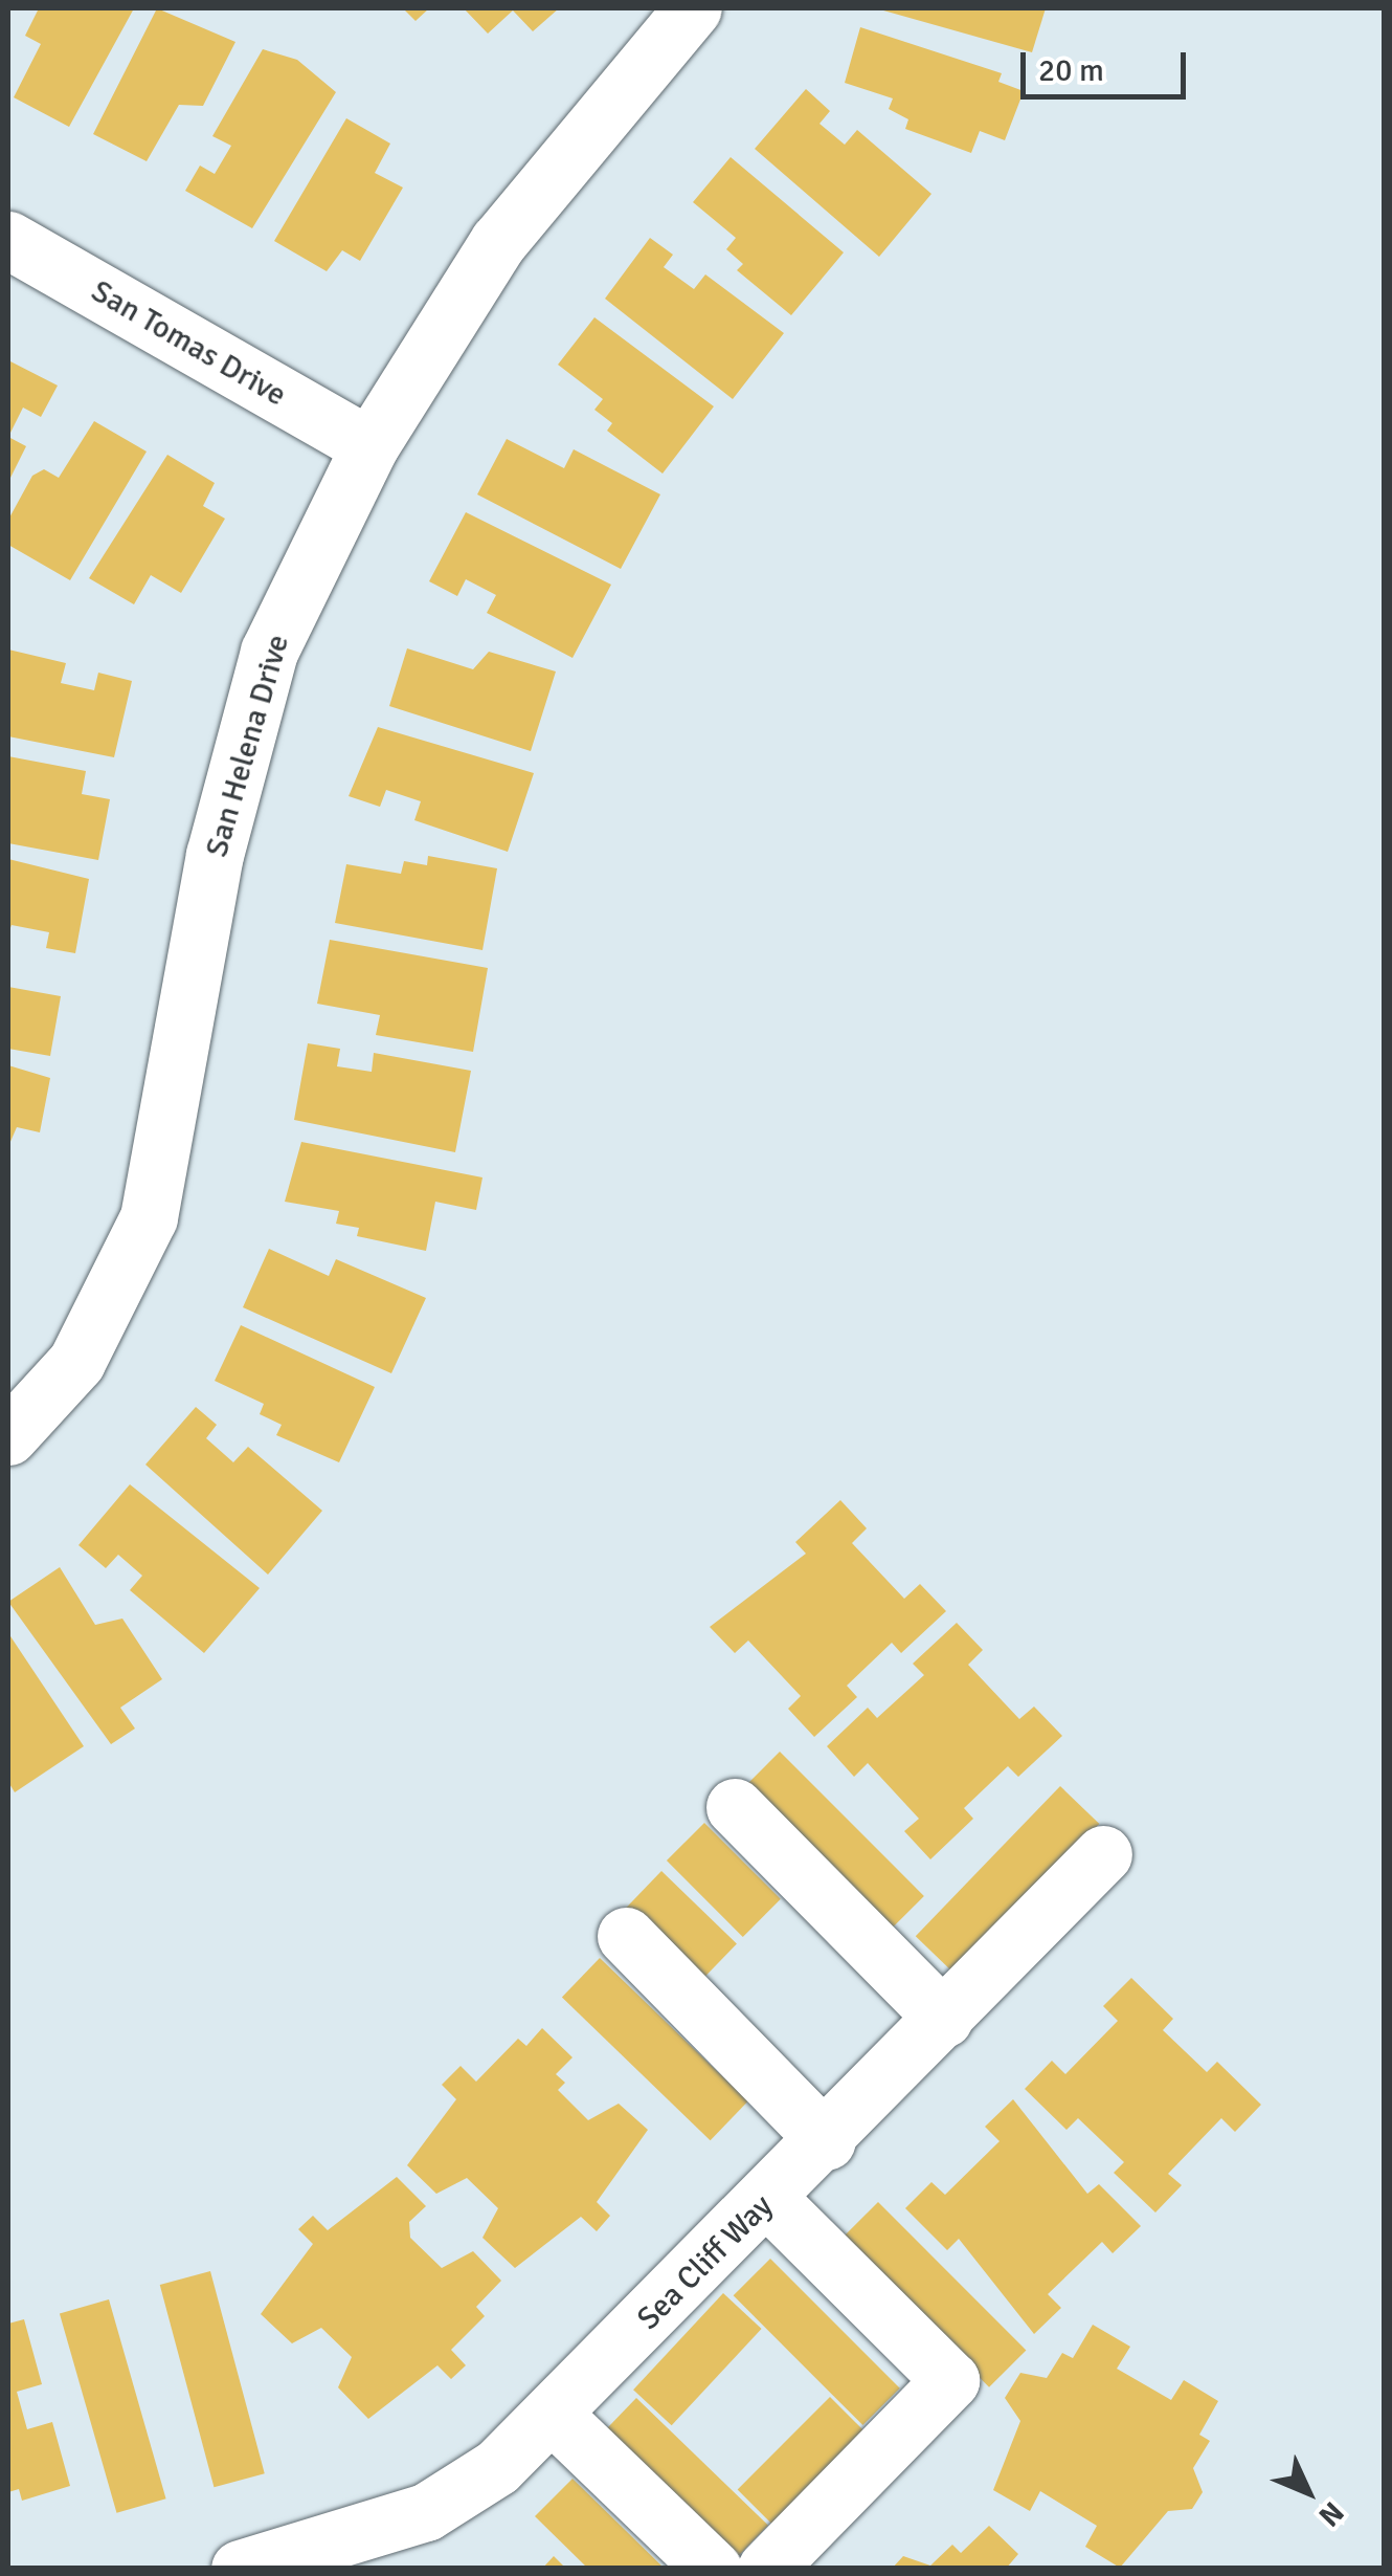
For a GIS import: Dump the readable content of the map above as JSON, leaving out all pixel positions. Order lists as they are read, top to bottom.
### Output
{
  "streets": {
    "street": ["San Tomas Drive", "San Helena Drive", "Sea Cliff Way"]
  },
  "crossings": [
    ["San Tomas Drive", "San Helena Drive"]
  ],
  "scale_bar": "20 m",
  "north": "bottom right"
}
